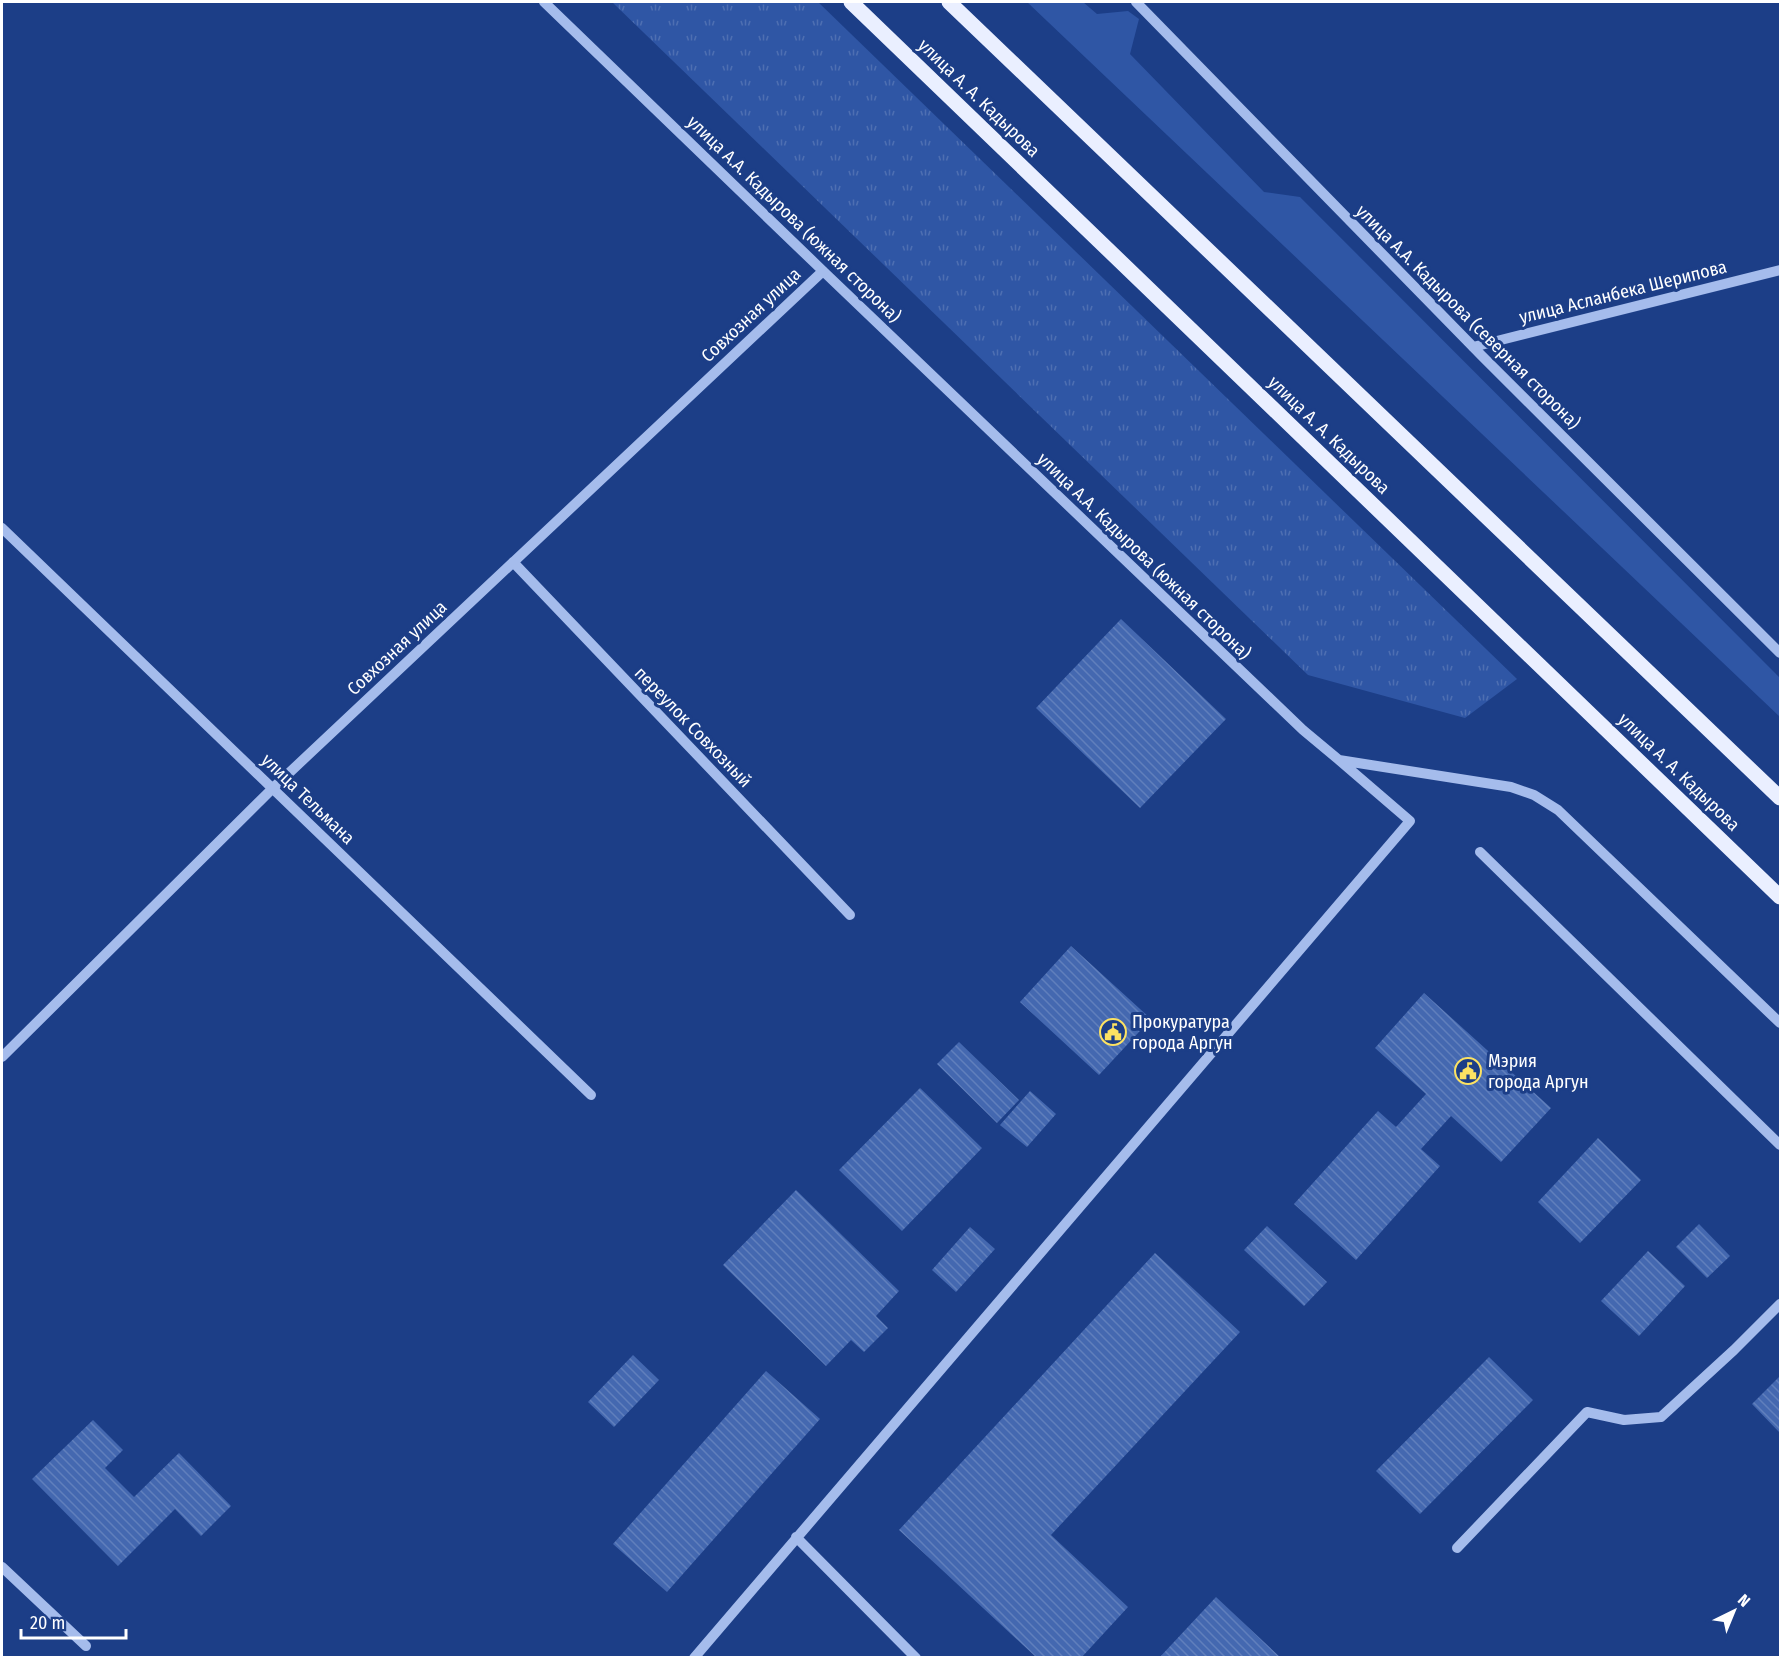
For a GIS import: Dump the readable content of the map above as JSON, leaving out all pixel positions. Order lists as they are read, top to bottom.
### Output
{
  "streets": {
    "main road": ["улица А. А. Кадырова"],
    "street": [
      "улица А.А. Кадырова (южная сторона)",
      "улица Асланбека Шерипова",
      "Совхозная улица",
      "улица А.А. Кадырова (северная сторона)",
      "переулок Совхозный",
      "улица Тельмана"
    ]
  },
  "crossings": [
    ["улица А.А. Кадырова (южная сторона)", "Совхозная улица"],
    ["улица Асланбека Шерипова", "улица А.А. Кадырова (северная сторона)"],
    ["Совхозная улица", "переулок Совхозный"],
    ["Совхозная улица", "улица Тельмана"]
  ],
  "places": {
    "public building": ["Прокуратура города Аргун", "Мэрия города Аргун"]
  },
  "scale_bar": "20 m",
  "north": "top right"
}
